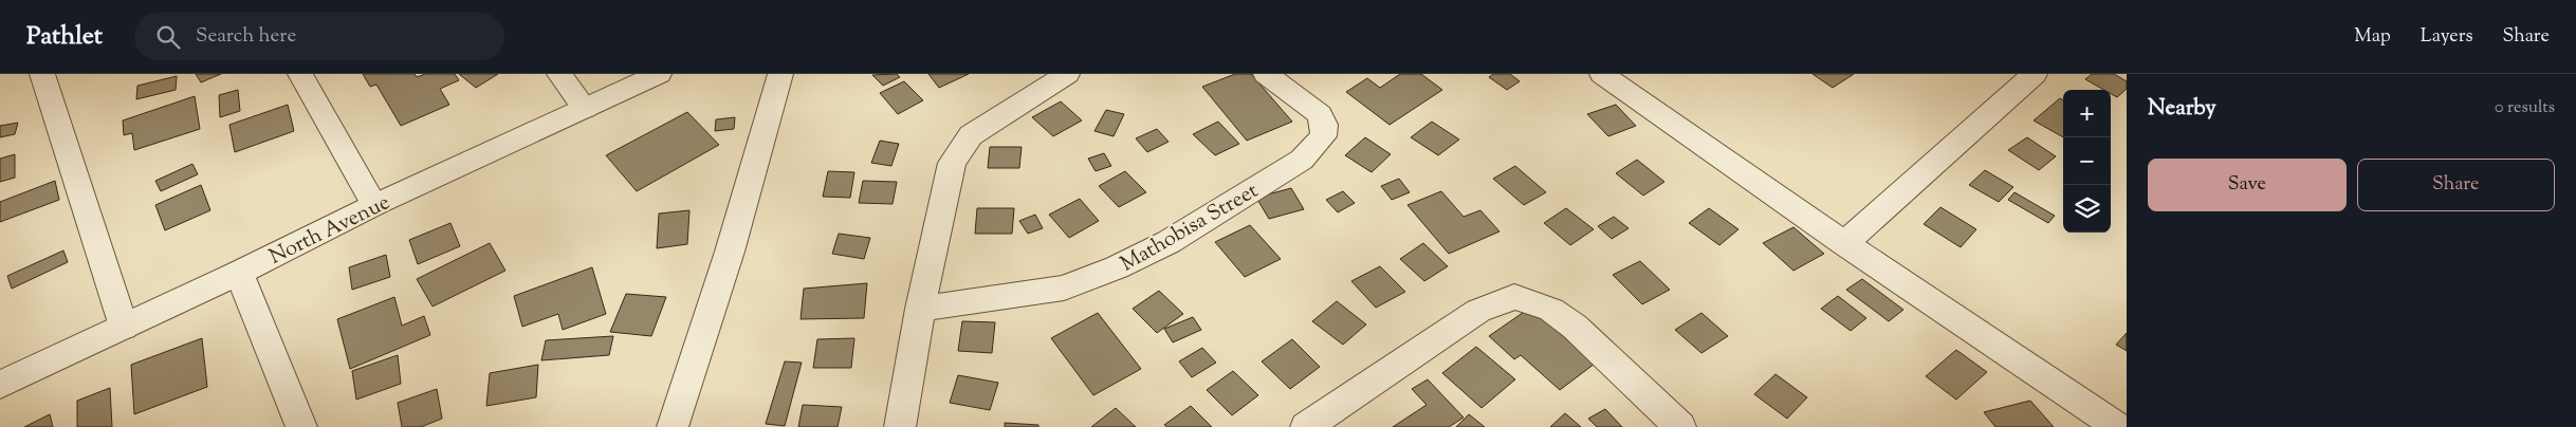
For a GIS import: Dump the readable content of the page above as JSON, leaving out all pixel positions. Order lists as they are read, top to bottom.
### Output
{
  "streets": {
    "street": ["Mathobisa Street", "North Avenue"]
  },
  "page": {
    "header": "Pathlet",
    "search": "Search here",
    "nav": ["Map", "Layers", "Share"],
    "heading": ["Nearby", "0 results"],
    "map_buttons": ["+", "−"],
    "buttons": ["Save", "Share"]
  }
}
